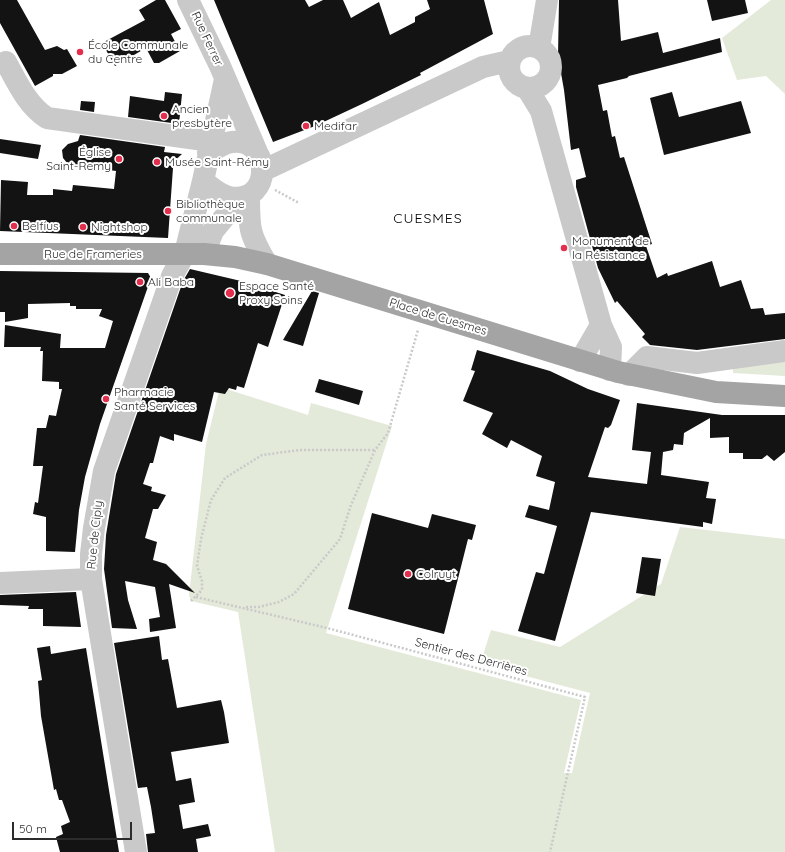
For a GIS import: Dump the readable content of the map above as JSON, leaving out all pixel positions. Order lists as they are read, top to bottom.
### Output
{
  "streets": {
    "main road": ["Rue de Frameries", "Place de Cuesmes"],
    "street": ["Rue Ferrer", "Rue de Ciply"],
    "path": ["Sentier des Derrières"]
  },
  "crossings": [
    ["Rue de Frameries", "Place de Cuesmes"],
    ["Rue de Frameries", "Rue de Ciply"],
    ["Place de Cuesmes", "Rue de Ciply"]
  ],
  "districts": ["CUESMES"],
  "places": [
    "École Communale du Centre",
    "Ancien presbytère",
    "Medifar",
    "Église Saint-Remy",
    "Musée Saint-Rémy",
    "Bibliothèque communale",
    "Belfius",
    "Nightshop",
    "Monument de la Résistance",
    "Ali Baba",
    "Espace Santé Proxy Soins",
    "Pharmacie Santé Services",
    "Colruyt"
  ],
  "scale_bar": "50 m"
}
